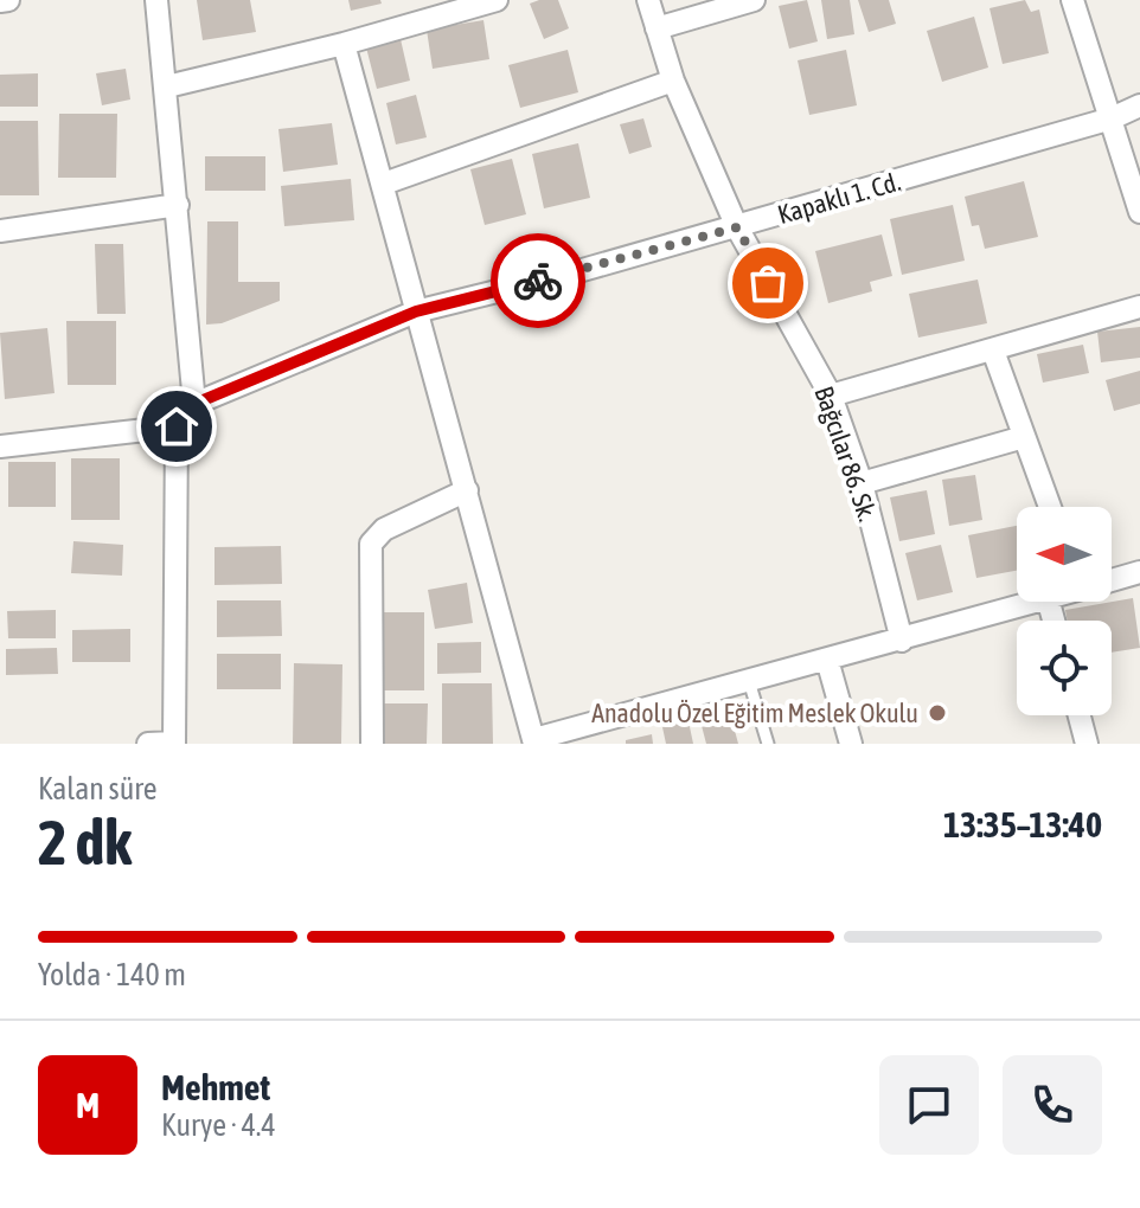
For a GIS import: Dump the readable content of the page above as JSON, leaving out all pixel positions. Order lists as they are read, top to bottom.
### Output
{
  "streets": {
    "street": ["Kapaklı 1. Cd.", "Bağcılar 86. Sk."]
  },
  "crossings": [
    ["Kapaklı 1. Cd.", "Bağcılar 86. Sk."]
  ],
  "places": ["Anadolu Özel Eğitim Meslek Okulu"],
  "north": "left",
  "page": {
    "heading": ["2 dk", "Kalan süre", "13:35–13:40"],
    "panel": ["Mehmet", "Kurye · 4.4"],
    "bar": "Yolda · 140 m",
    "round": "M"
  }
}
